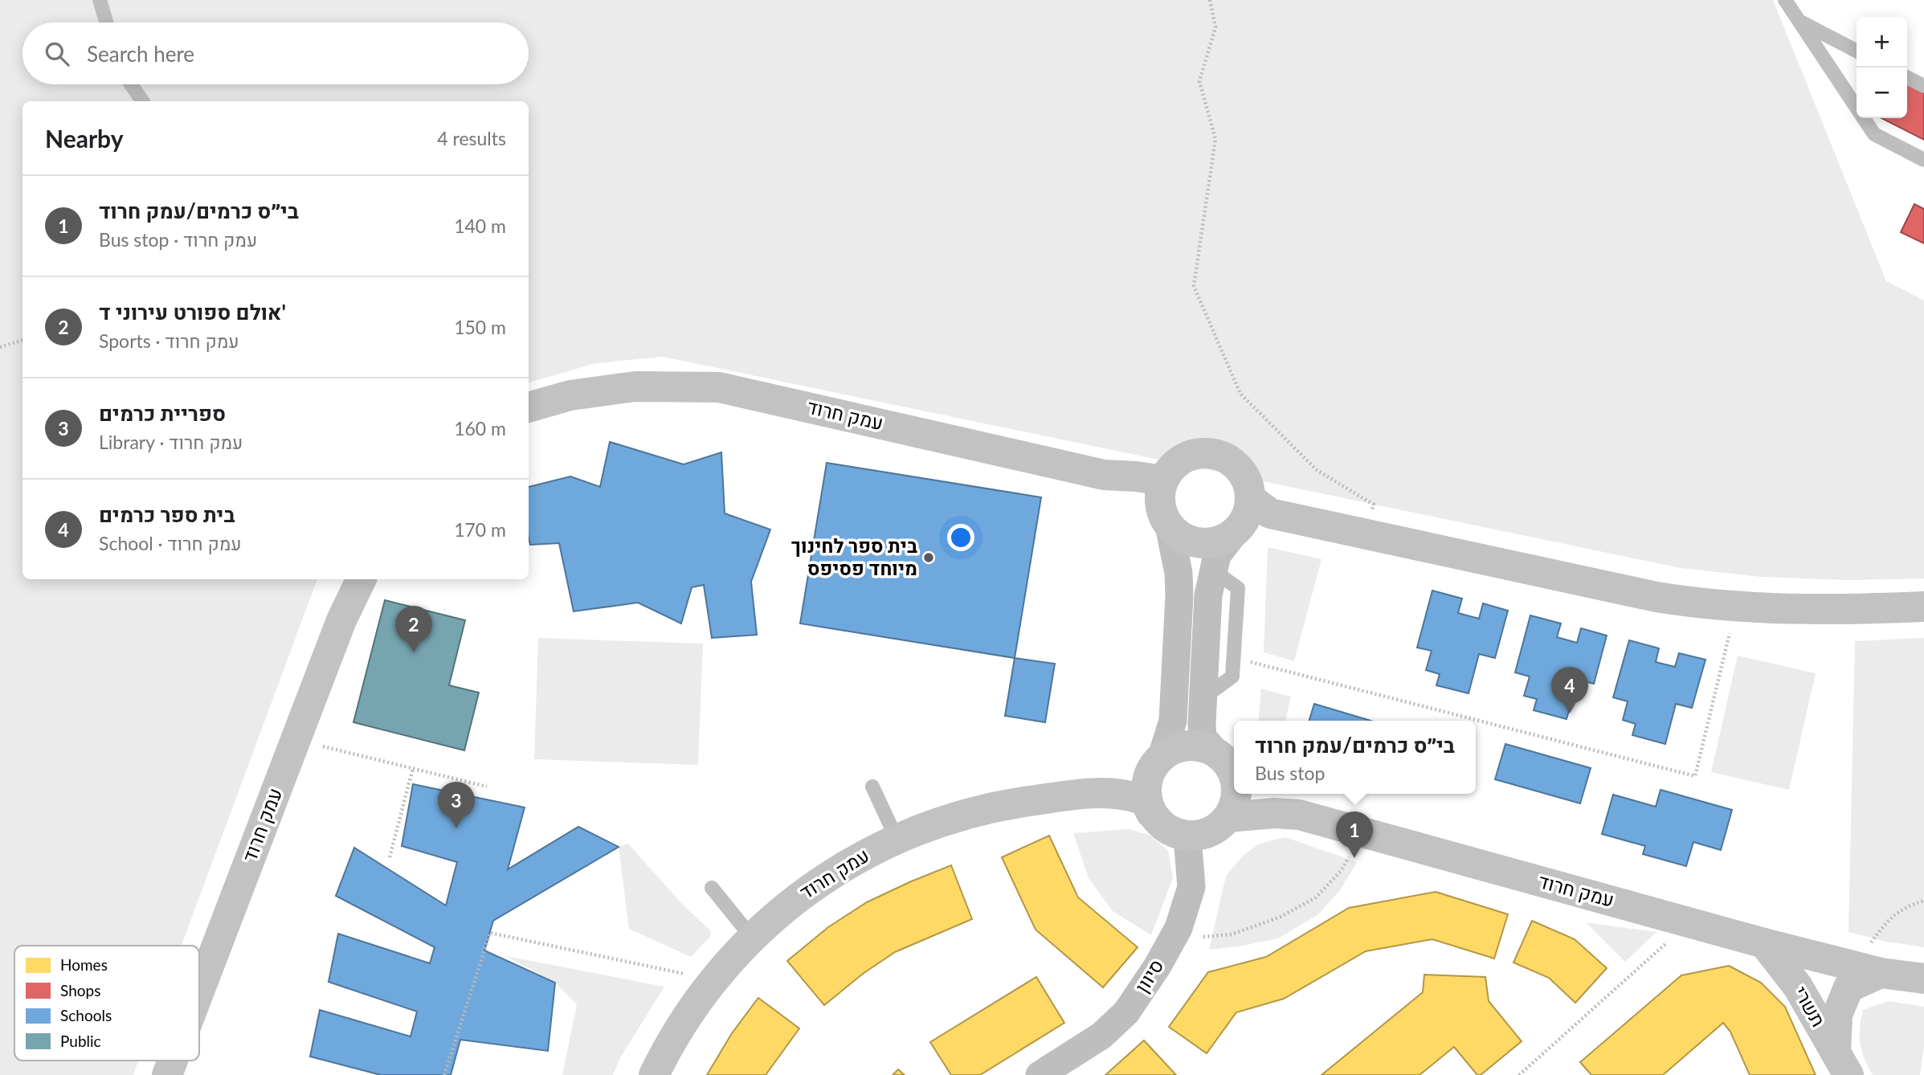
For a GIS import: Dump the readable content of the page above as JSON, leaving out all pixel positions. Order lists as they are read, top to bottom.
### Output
{
  "streets": {
    "street": ["עמק חרוד", "סיוון", "תשרי"]
  },
  "crossings": [
    ["עמק חרוד", "תשרי"]
  ],
  "places": ["בית ספר לחינוך מיוחד פסיפס"],
  "legend": [
    "Homes",
    "Shops",
    "Schools",
    "Public"
  ],
  "page": {
    "map_buttons": ["+", "−"],
    "search": "Search here",
    "heading": ["Nearby", "4 results"],
    "list": [
      {
        "mark": "1",
        "name": "בי״ס כרמים/עמק חרוד",
        "note": "Bus stop · עמק חרוד",
        "value": "140 m"
      },
      {
        "mark": "2",
        "name": "אולם ספורט עירוני ד'",
        "note": "Sports · עמק חרוד",
        "value": "150 m"
      },
      {
        "mark": "3",
        "name": "ספריית כרמים",
        "note": "Library · עמק חרוד",
        "value": "160 m"
      },
      {
        "mark": "4",
        "name": "בית ספר כרמים",
        "note": "School · עמק חרוד",
        "value": "170 m"
      }
    ],
    "pins": [
      "2",
      "4",
      "3",
      "1"
    ],
    "popup": ["בי״ס כרמים/עמק חרוד", "Bus stop"]
  }
}
